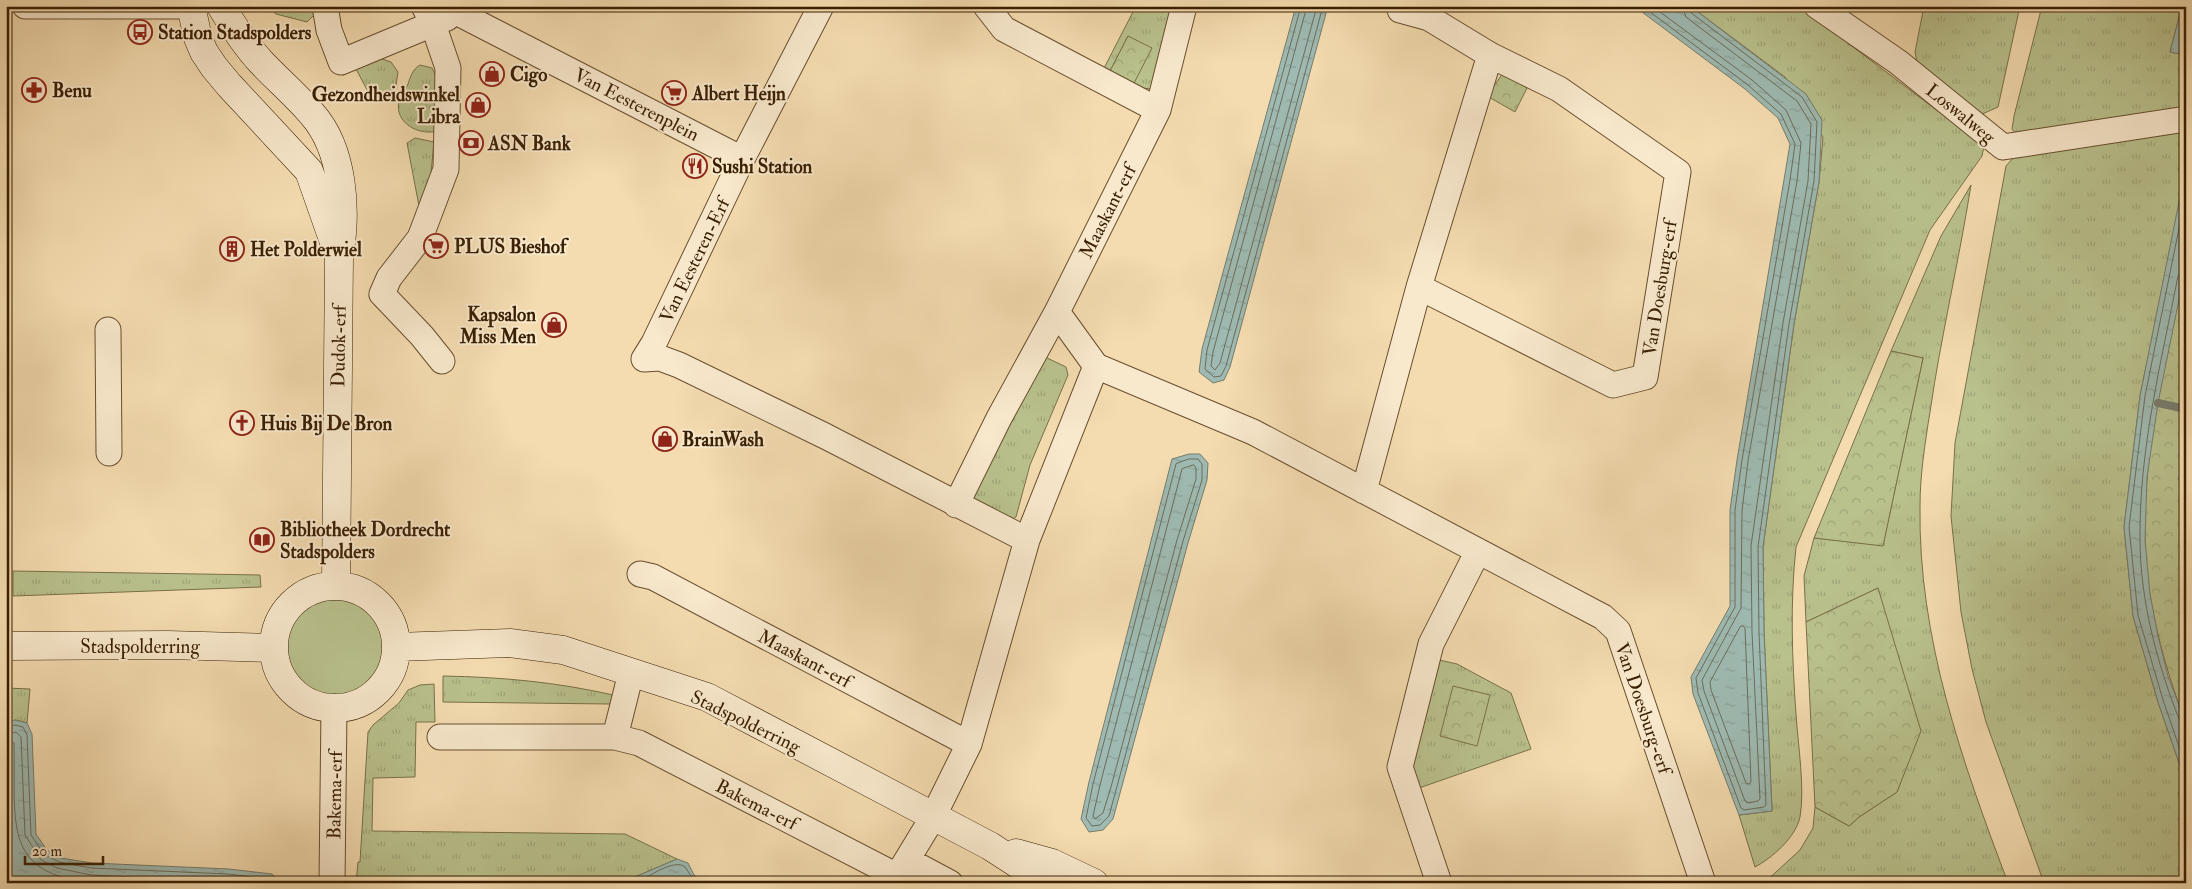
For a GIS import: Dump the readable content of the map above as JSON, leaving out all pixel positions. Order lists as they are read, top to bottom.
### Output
{
  "streets": {
    "street": [
      "Van Eesterenplein",
      "Loswalweg",
      "Maaskant-erf",
      "Van Eesteren-Erf",
      "Van Doesburg-erf",
      "Dudok-erf",
      "Stadspolderring",
      "Bakema-erf"
    ]
  },
  "crossings": [
    ["Van Eesterenplein", "Van Eesteren-Erf"],
    ["Maaskant-erf", "Van Eesteren-Erf"],
    ["Dudok-erf", "Stadspolderring"],
    ["Dudok-erf", "Bakema-erf"],
    ["Stadspolderring", "Bakema-erf"]
  ],
  "places": {
    "bus stop": ["Station Stadspolders"],
    "shop": [
      "Cigo",
      "Gezondheidswinkel Libra",
      "Kapsalon Miss Men",
      "BrainWash"
    ],
    "pharmacy": ["Benu"],
    "supermarket": ["Albert Heijn", "PLUS Bieshof"],
    "bank": ["ASN Bank"],
    "restaurant": ["Sushi Station"],
    "building": ["Het Polderwiel"],
    "church": ["Huis Bij De Bron"],
    "library": ["Bibliotheek Dordrecht Stadspolders"]
  },
  "scale_bar": "20 m"
}
